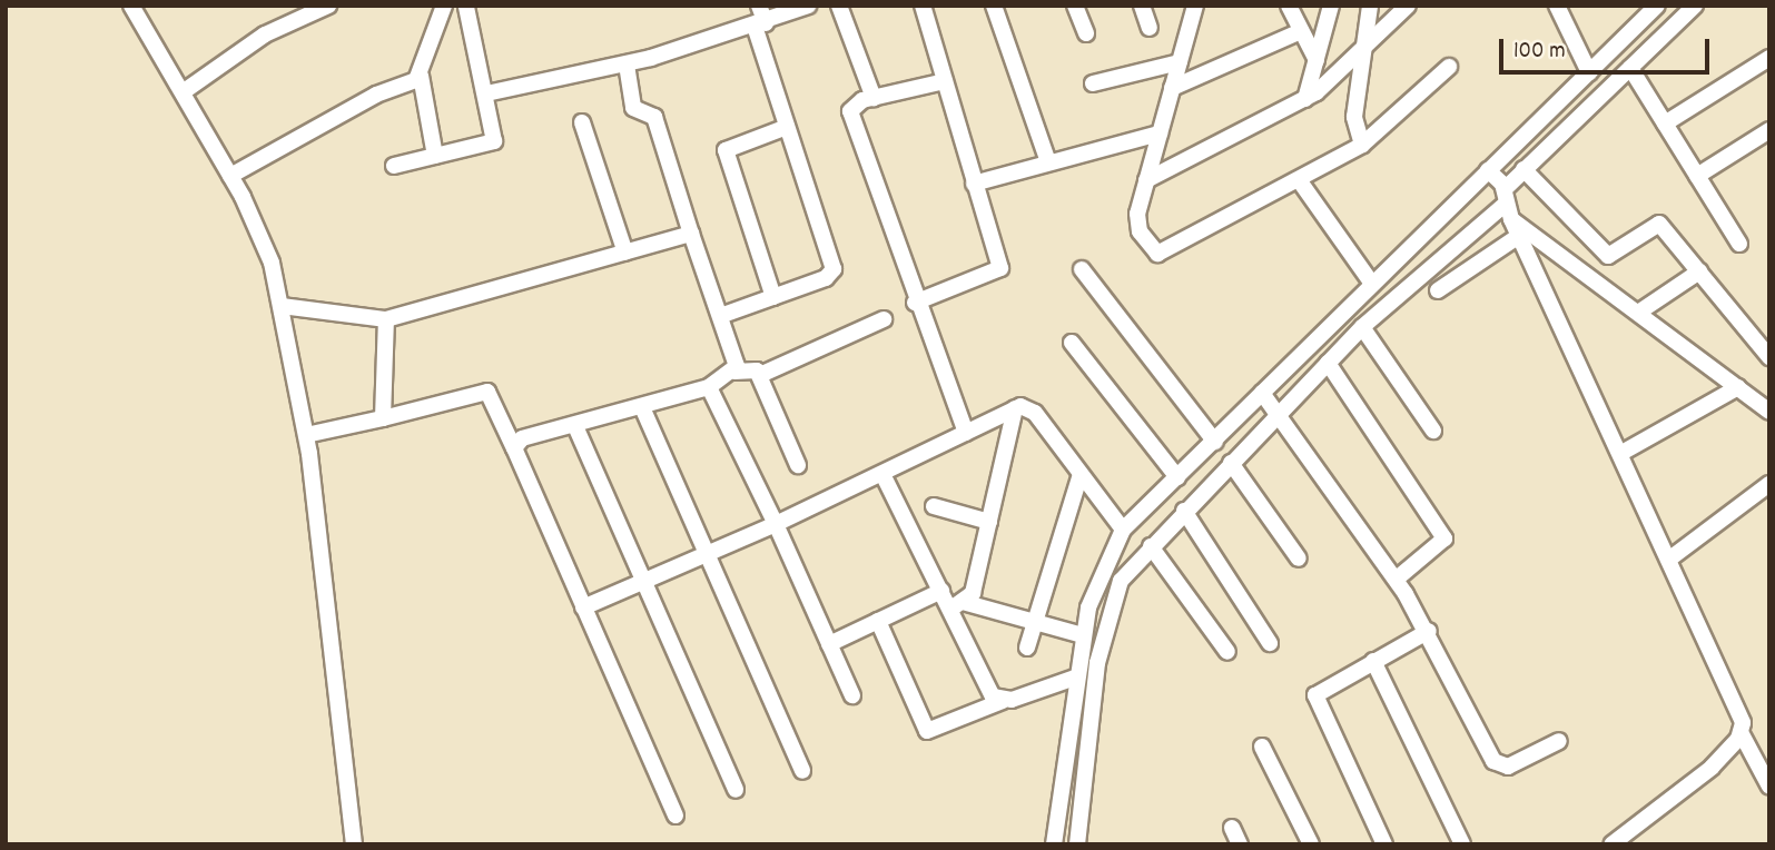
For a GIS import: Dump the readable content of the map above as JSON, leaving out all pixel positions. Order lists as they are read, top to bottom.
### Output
{
  "scale_bar": "100 m"
}
